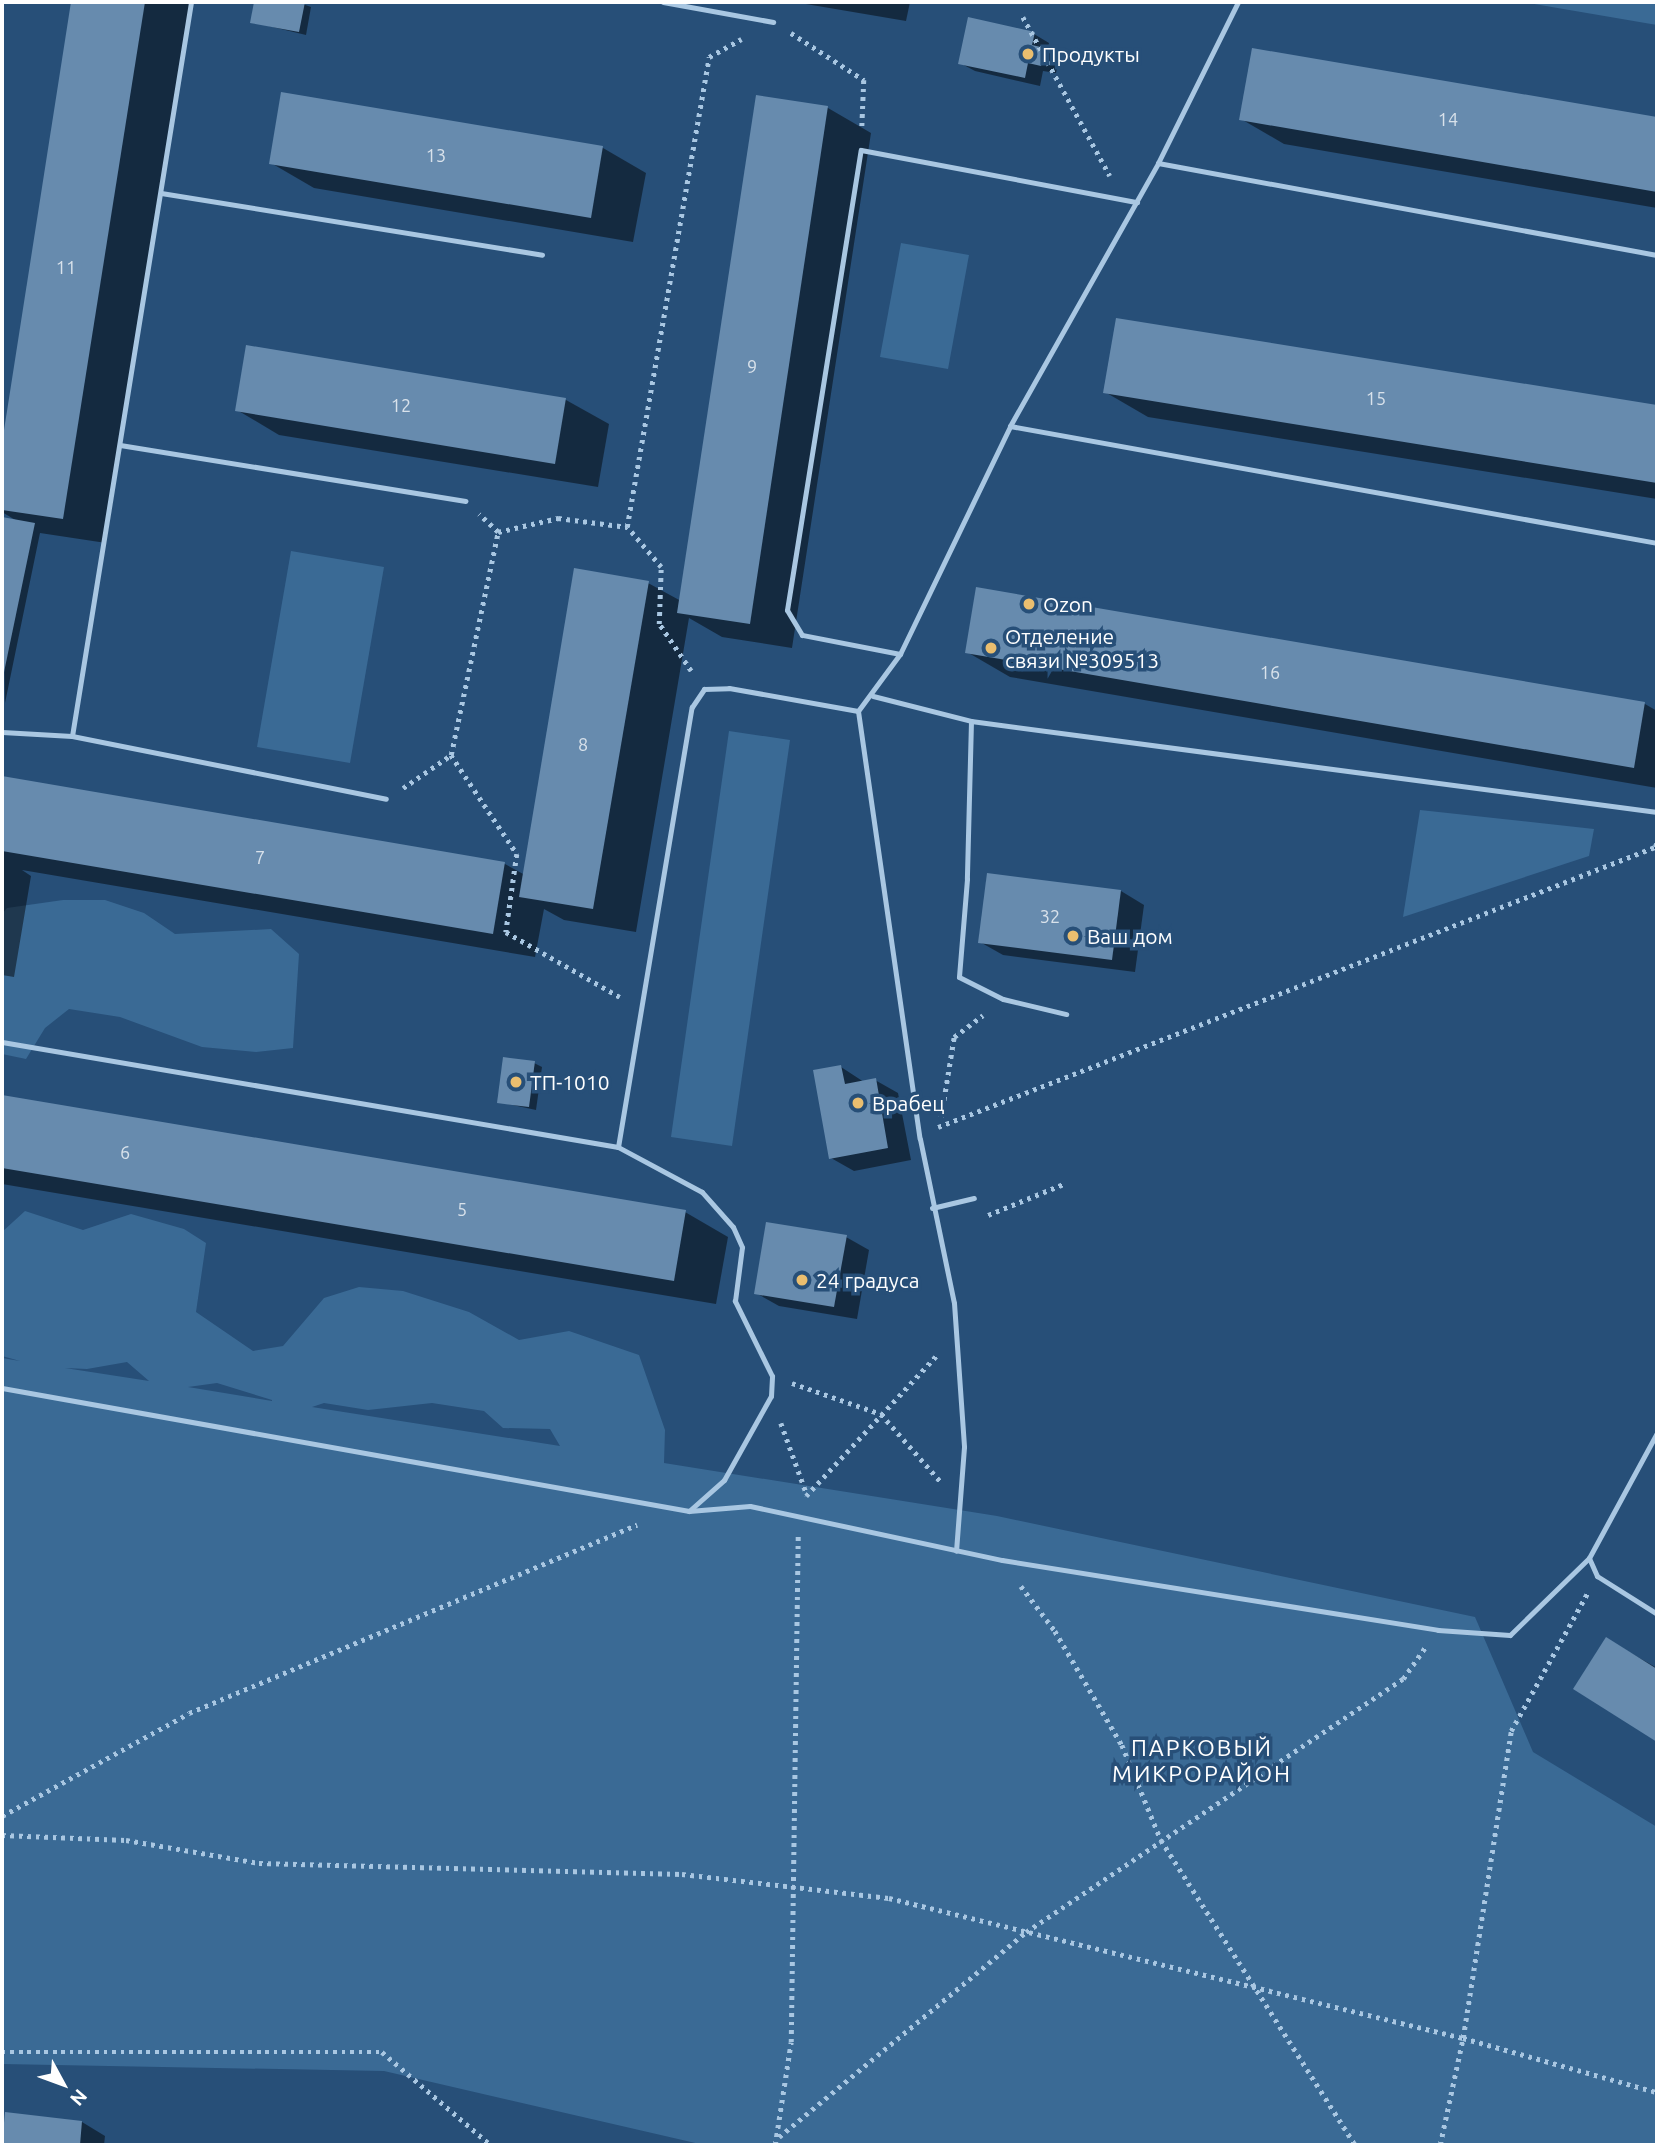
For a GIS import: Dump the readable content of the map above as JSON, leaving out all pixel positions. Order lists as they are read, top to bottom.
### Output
{
  "districts": ["ПАРКОВЫЙ МИКРОРАЙОН"],
  "places": [
    "Продукты",
    "Ozon",
    "Отделение связи №309513",
    "Ваш дом",
    "ТП-1010",
    "Врабец",
    "24 градуса"
  ],
  "house_numbers": [
    "14",
    "13",
    "11",
    "9",
    "15",
    "12",
    "16",
    "8",
    "7",
    "32",
    "6",
    "5"
  ],
  "north": "bottom right"
}
